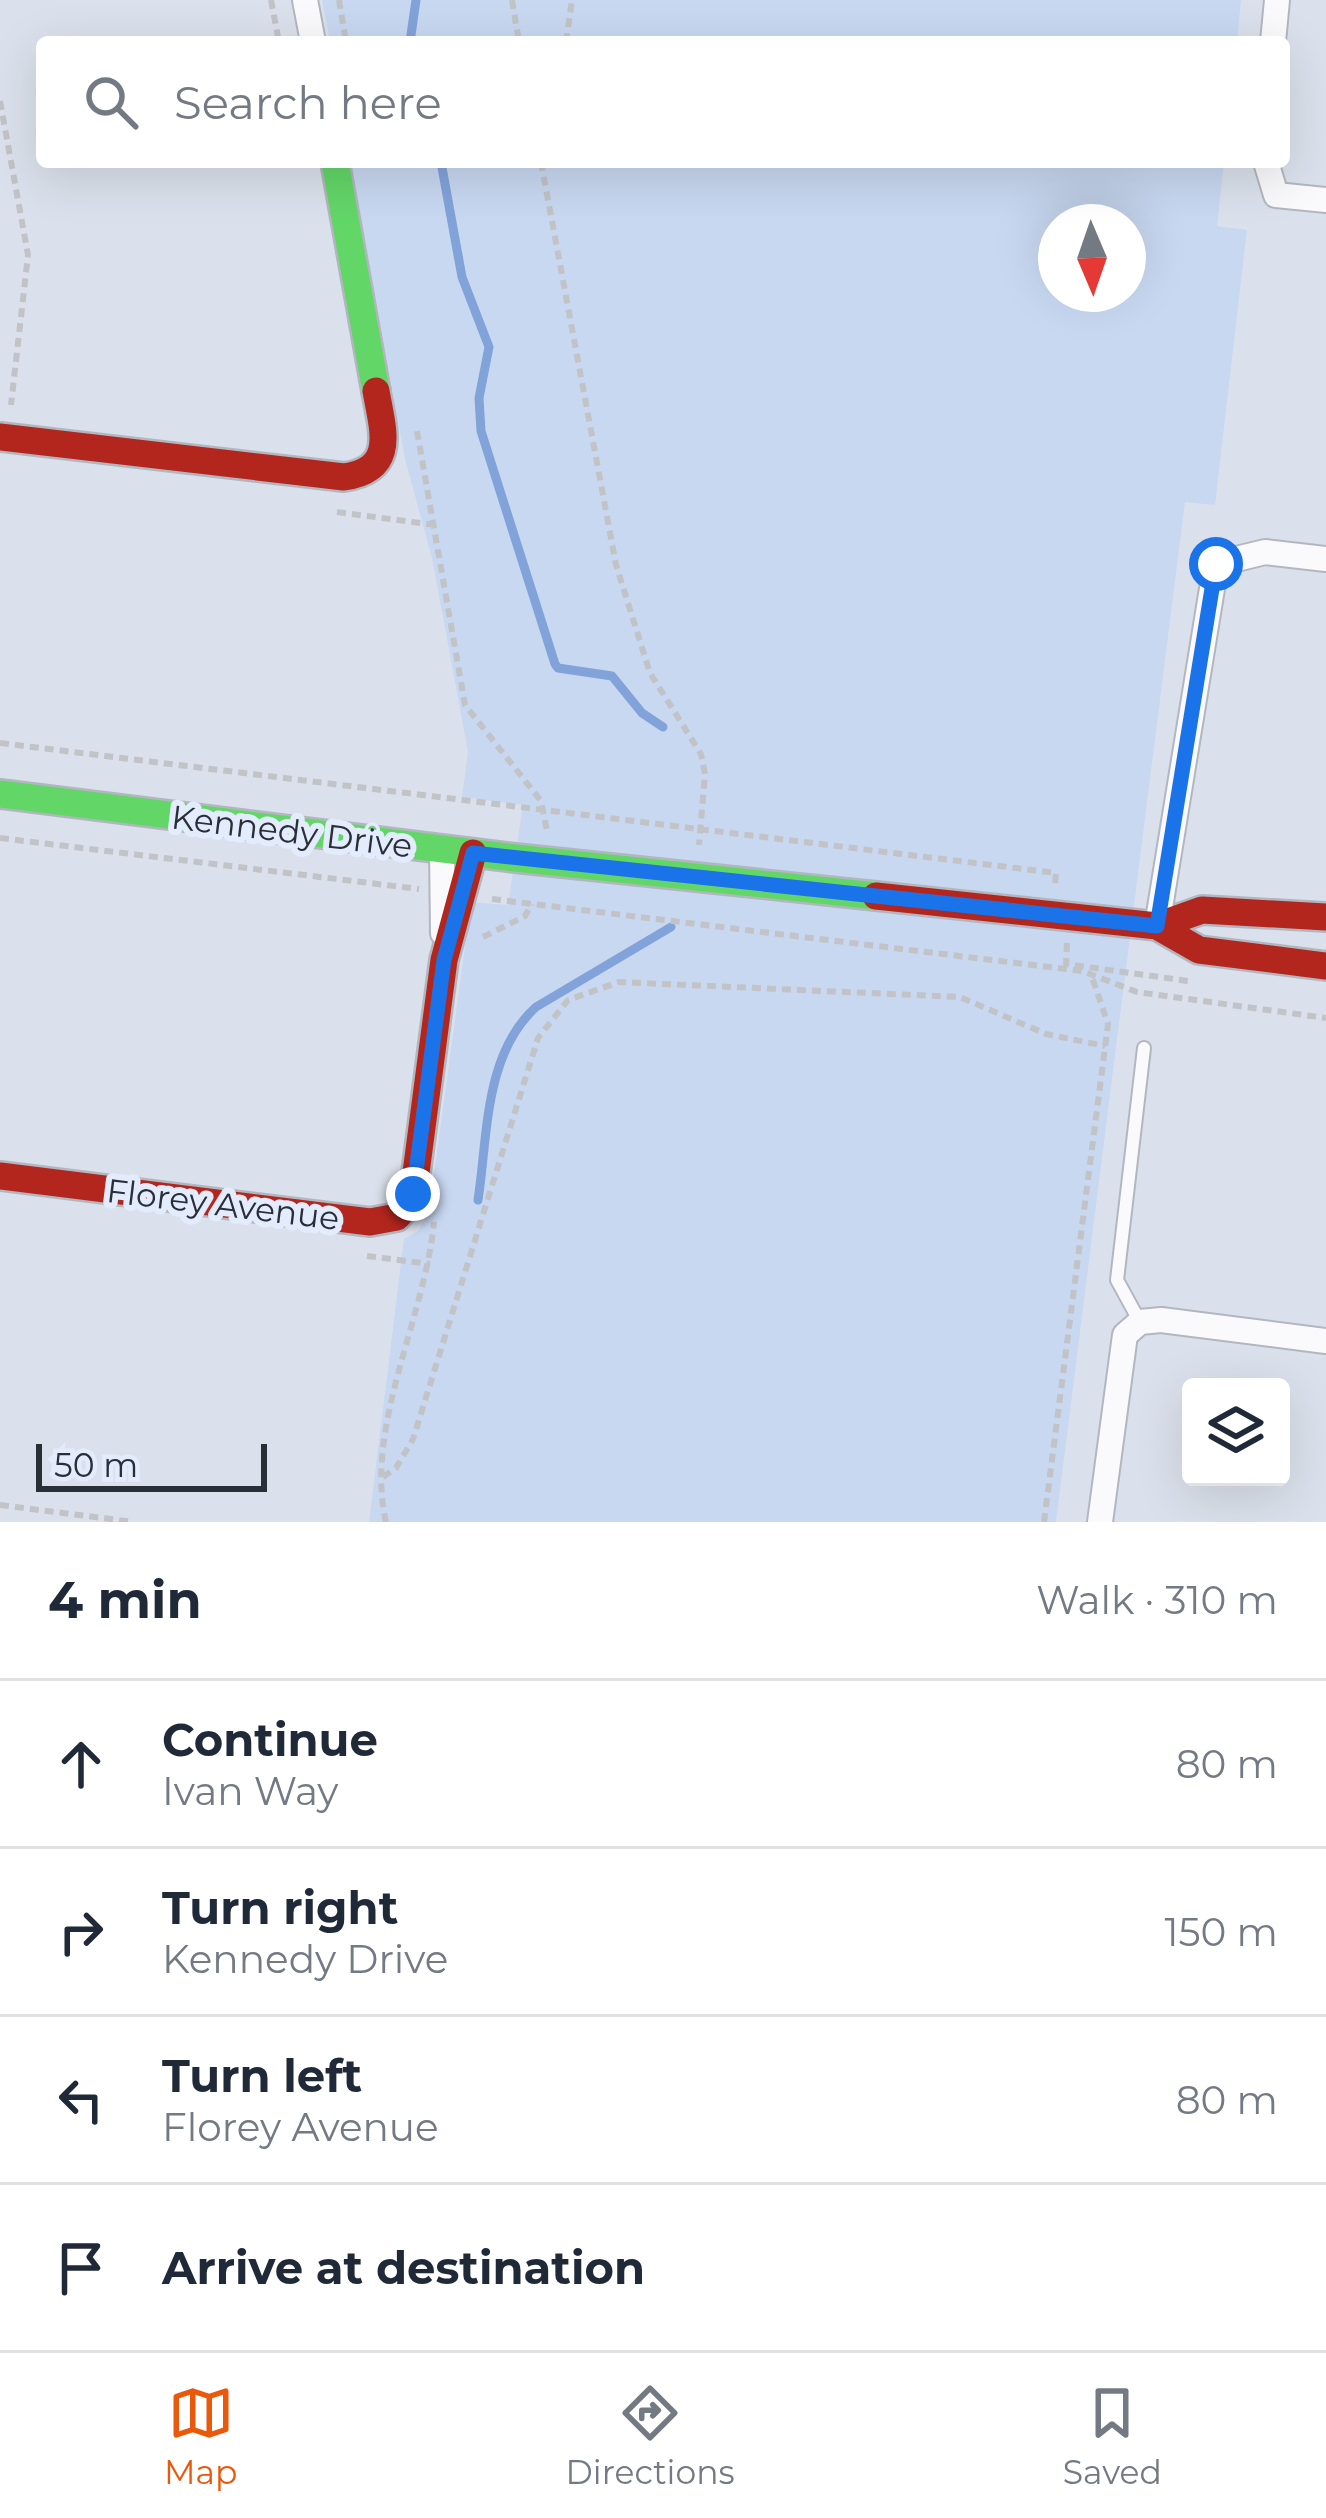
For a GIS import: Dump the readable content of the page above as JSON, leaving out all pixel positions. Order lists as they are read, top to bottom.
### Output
{
  "streets": {
    "street": ["Kennedy Drive", "Florey Avenue"]
  },
  "crossings": [
    ["Kennedy Drive", "Florey Avenue"]
  ],
  "scale_bar": "50 m",
  "north": "bottom",
  "page": {
    "search": "Search here",
    "scale": "50 m",
    "heading": ["4 min", "Walk · 310 m"],
    "list": [
      ["Continue", "Ivan Way", "80 m"],
      ["Turn right", "Kennedy Drive", "150 m"],
      ["Turn left", "Florey Avenue", "80 m"],
      "Arrive at destination"
    ],
    "nav": ["Map", "Directions", "Saved"]
  }
}
